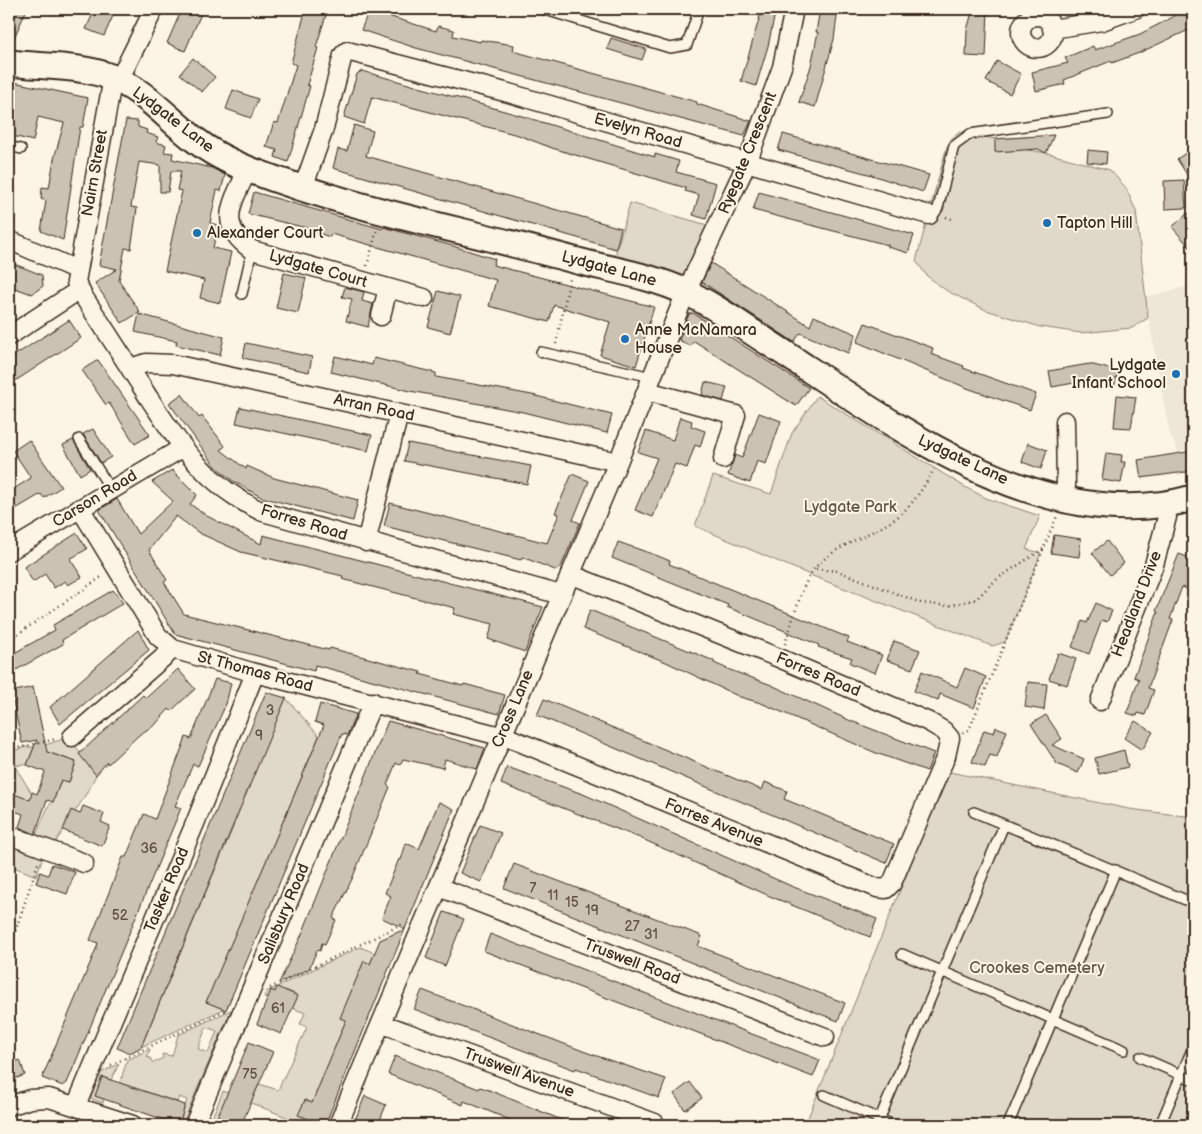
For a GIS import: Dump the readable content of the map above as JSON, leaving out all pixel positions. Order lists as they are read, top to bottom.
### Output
{
  "streets": {
    "street": [
      "Lydgate Lane",
      "Evelyn Road",
      "Ryegate Crescent",
      "Nairn Street",
      "Lydgate Court",
      "Arran Road",
      "Carson Road",
      "Forres Road",
      "Headland Drive",
      "St Thomas Road",
      "Cross Lane",
      "Forres Avenue",
      "Tasker Road",
      "Salisbury Road",
      "Truswell Road",
      "Truswell Avenue"
    ]
  },
  "crossings": [
    ["Lydgate Lane", "Evelyn Road"],
    ["Lydgate Lane", "Ryegate Crescent"],
    ["Lydgate Lane", "Nairn Street"],
    ["Lydgate Lane", "Lydgate Court"],
    ["Lydgate Lane", "Headland Drive"],
    ["Lydgate Lane", "Cross Lane"],
    ["Evelyn Road", "Ryegate Crescent"],
    ["Ryegate Crescent", "Cross Lane"],
    ["Nairn Street", "Forres Road"],
    ["Arran Road", "Forres Road"],
    ["Arran Road", "Cross Lane"],
    ["Carson Road", "Forres Road"],
    ["Carson Road", "St Thomas Road"],
    ["Forres Road", "Cross Lane"],
    ["Forres Road", "Forres Avenue"],
    ["St Thomas Road", "Cross Lane"],
    ["St Thomas Road", "Forres Avenue"],
    ["St Thomas Road", "Tasker Road"],
    ["St Thomas Road", "Salisbury Road"],
    ["Cross Lane", "Forres Avenue"],
    ["Cross Lane", "Truswell Road"],
    ["Cross Lane", "Truswell Avenue"]
  ],
  "parks": ["Lydgate Park", "Crookes Cemetery"],
  "places": [
    "Tapton Hill",
    "Alexander Court",
    "Anne McNamara House",
    "Lydgate Infant School"
  ],
  "house_numbers": [
    "3",
    "9",
    "36",
    "7",
    "11",
    "15",
    "19",
    "52",
    "27",
    "31",
    "61",
    "75"
  ]
}
